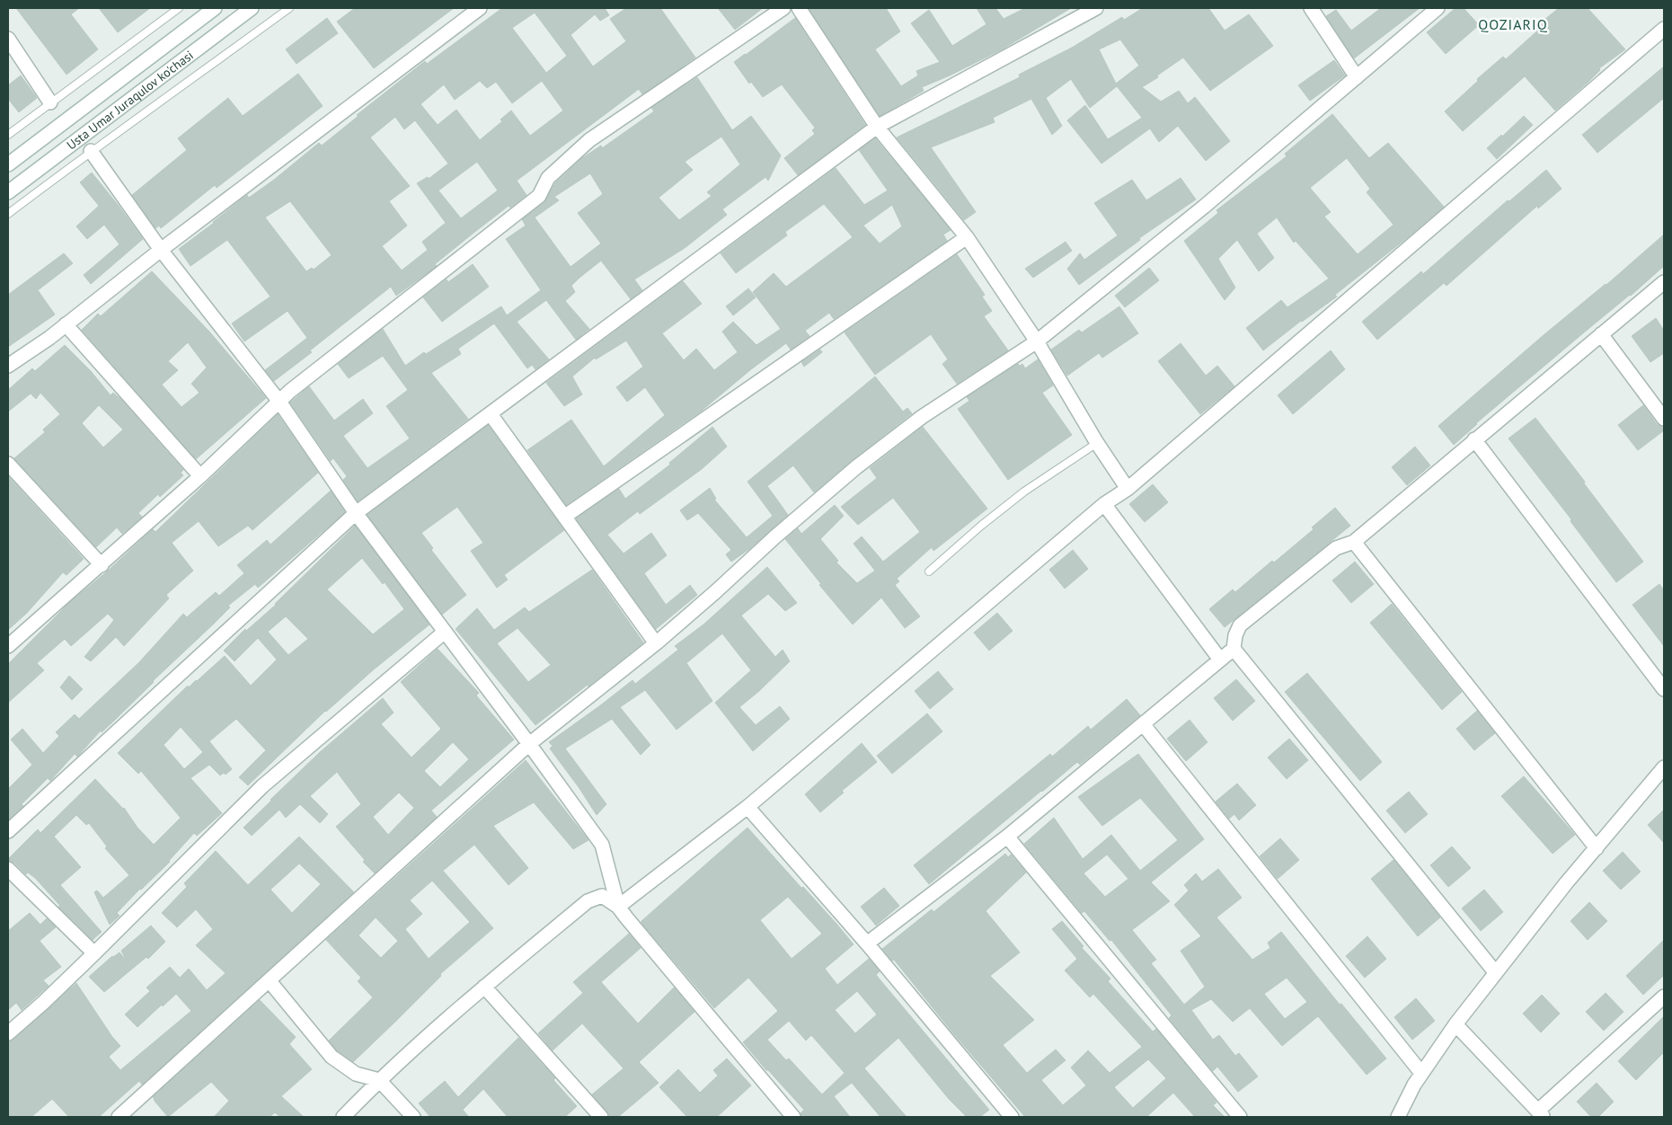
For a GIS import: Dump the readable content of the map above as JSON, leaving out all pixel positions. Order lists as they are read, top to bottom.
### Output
{
  "streets": {
    "street": ["Usta Umar Juraqulov ko'chasi"]
  },
  "districts": ["QOZIARIQ"]
}
